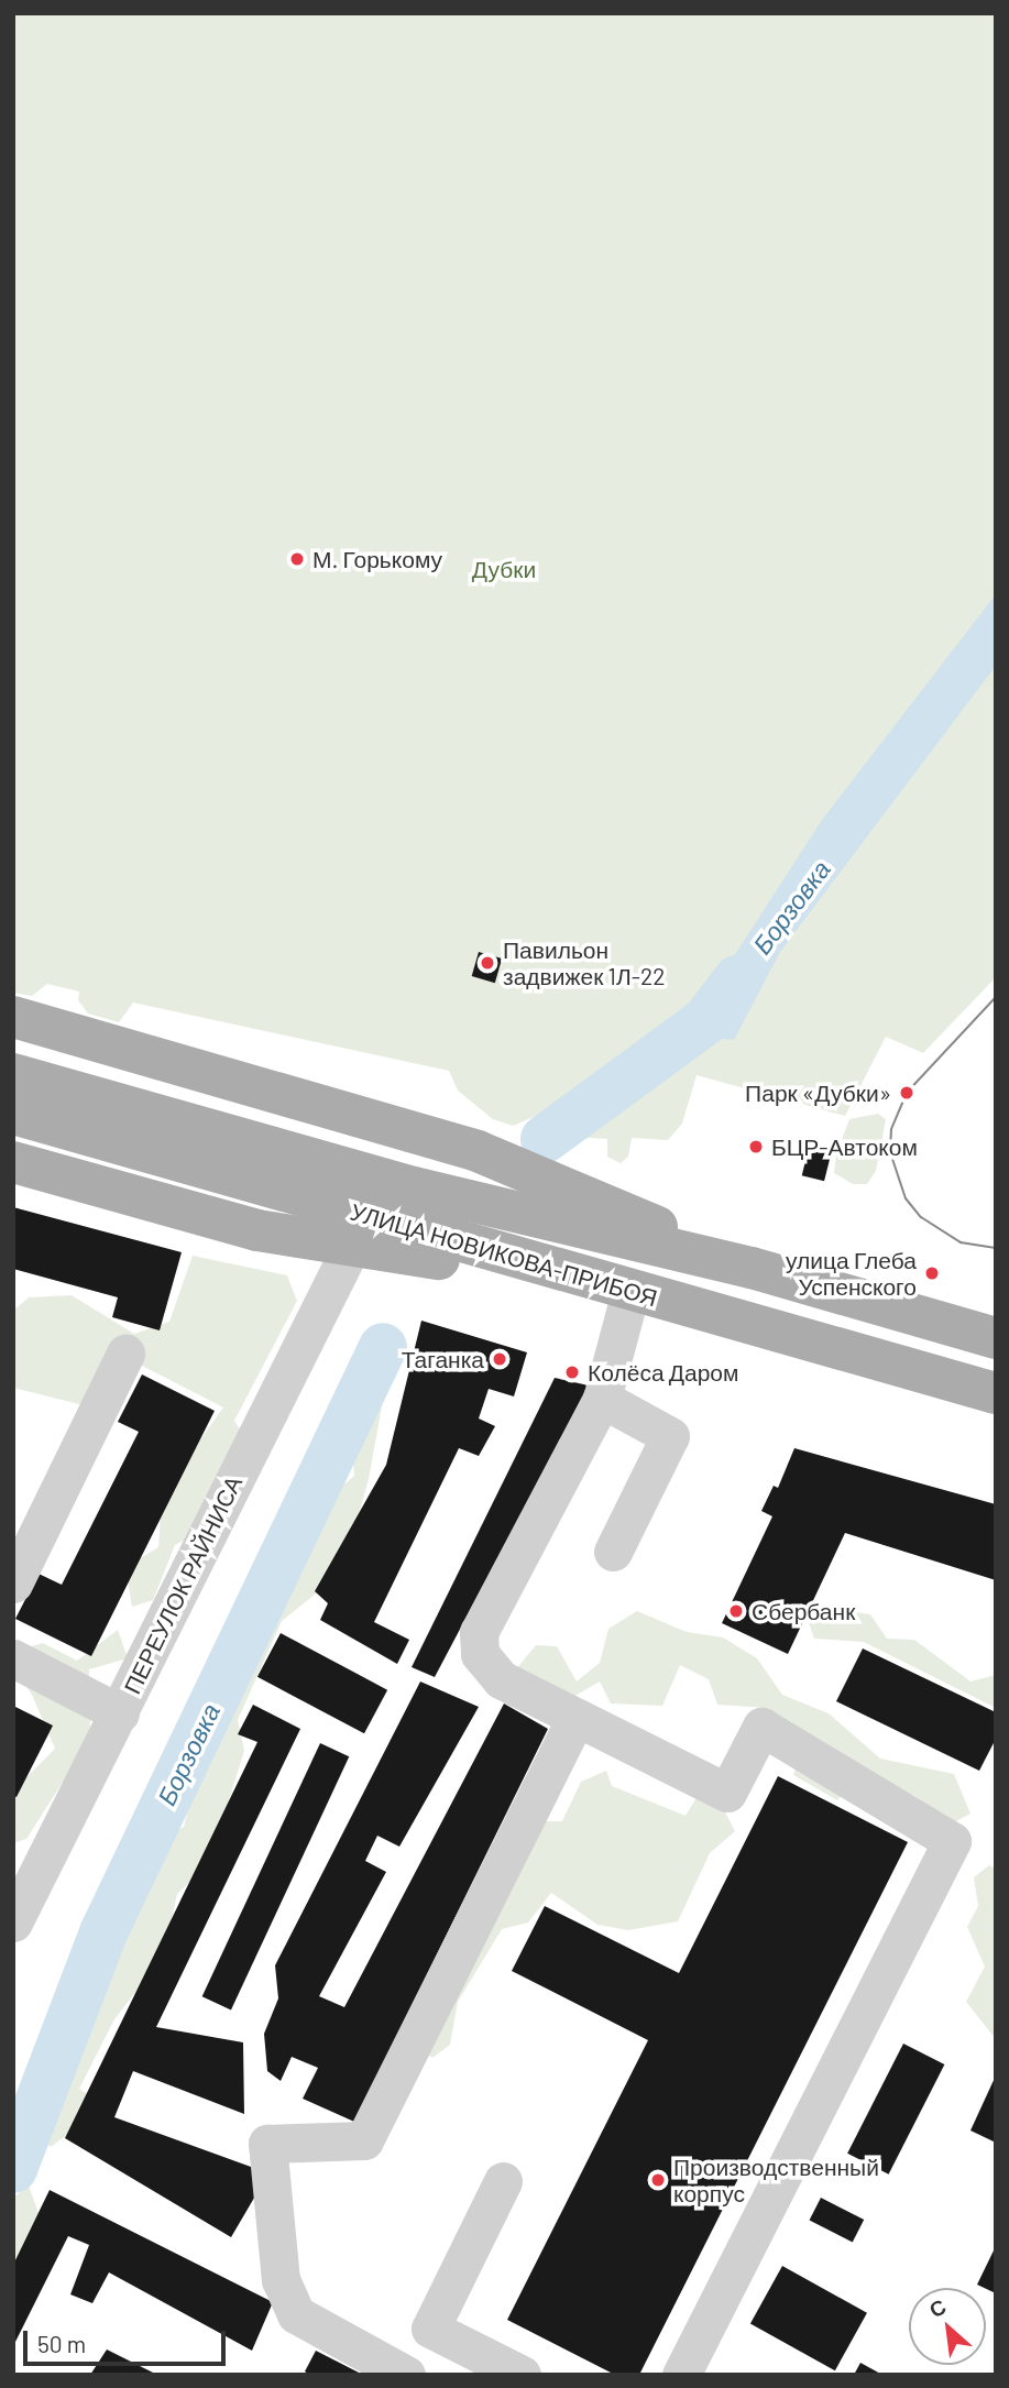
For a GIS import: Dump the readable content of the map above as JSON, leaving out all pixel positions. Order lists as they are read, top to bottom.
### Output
{
  "streets": {
    "main road": ["УЛИЦА НОВИКОВА-ПРИБОЯ"],
    "street": ["ПЕРЕУЛОК РАЙНИСА"]
  },
  "water": ["Борзовка"],
  "parks": ["Дубки"],
  "places": [
    "М. Горькому",
    "Павильон задвижек 1Л-22",
    "Парк «Дубки»",
    "БЦР-Автоком",
    "улица Глеба Успенского",
    "Таганка",
    "Колёса Даром",
    "Сбербанк",
    "Производственный корпус"
  ],
  "scale_bar": "50 m",
  "north": "top left"
}
